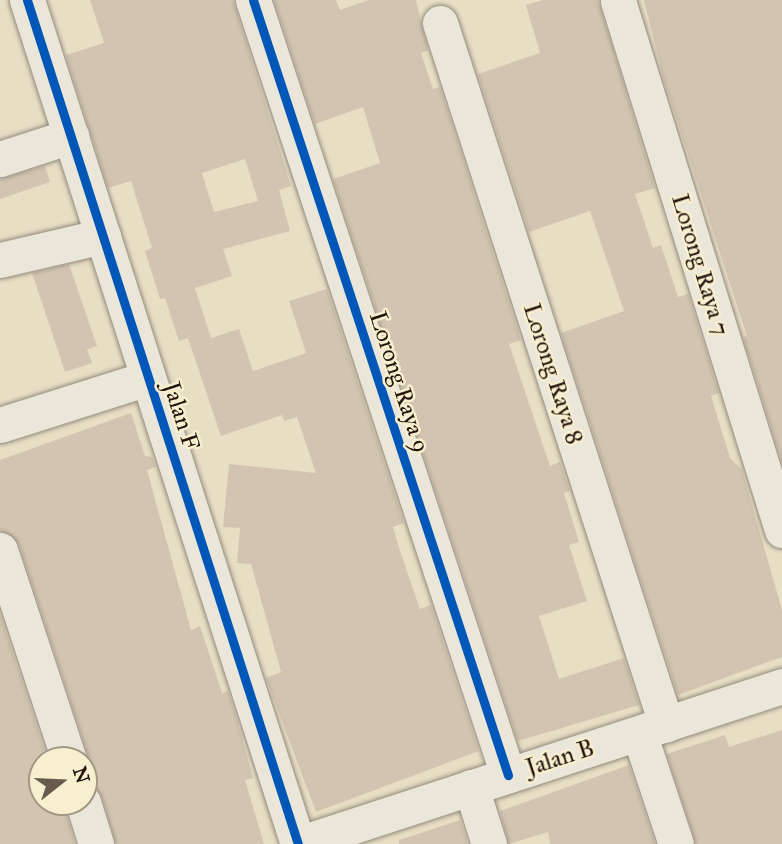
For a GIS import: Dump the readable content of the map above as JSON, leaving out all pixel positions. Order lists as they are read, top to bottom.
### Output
{
  "streets": {
    "street": [
      "Lorong Raya 7",
      "Lorong Raya 8",
      "Lorong Raya 9",
      "Jalan F",
      "Jalan B"
    ]
  },
  "crossings": [
    ["Lorong Raya 8", "Jalan B"],
    ["Lorong Raya 9", "Jalan B"],
    ["Jalan F", "Jalan B"]
  ],
  "north": "right"
}
